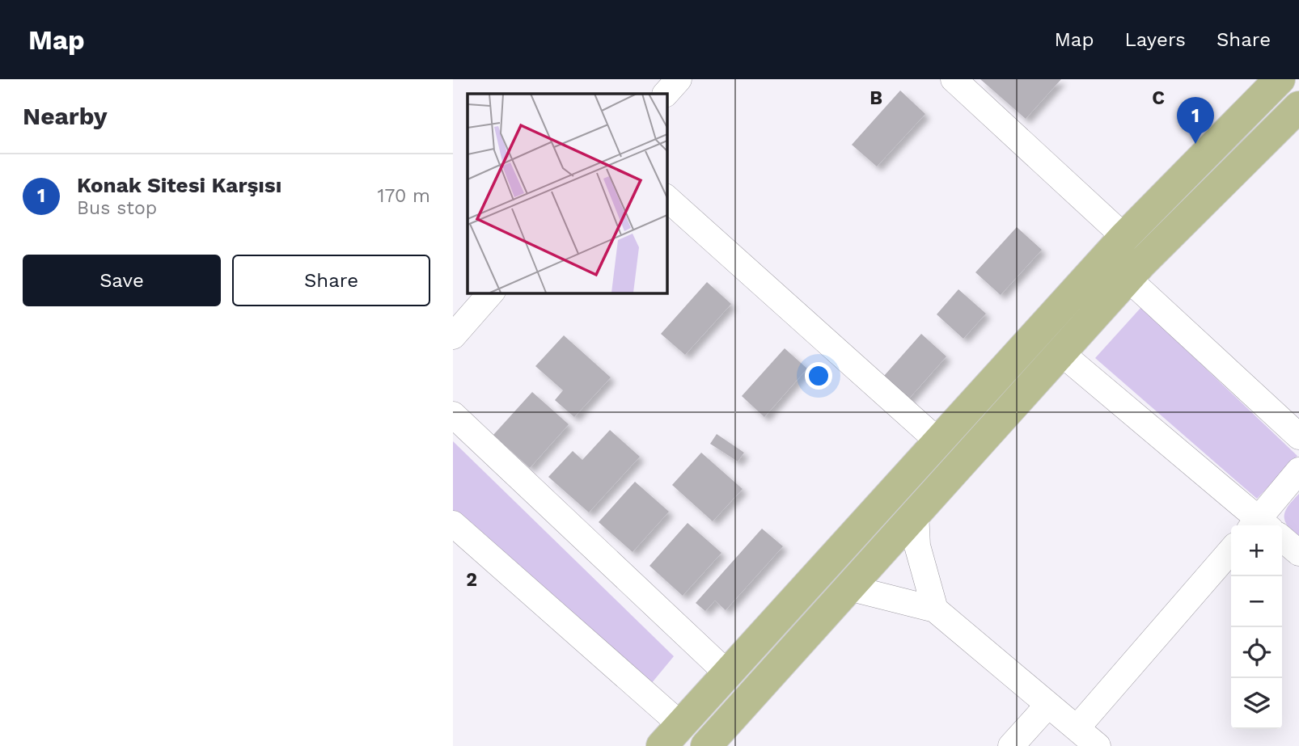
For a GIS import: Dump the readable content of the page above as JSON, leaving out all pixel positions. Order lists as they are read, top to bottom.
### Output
{
  "page": {
    "header": "Map",
    "nav": ["Map", "Layers", "Share"],
    "heading": "Nearby",
    "pins": "1",
    "list": [
      {
        "mark": "1",
        "name": "Konak Sitesi Karşısı",
        "note": "Bus stop",
        "value": "170 m"
      }
    ],
    "buttons": ["Save", "Share"],
    "map_buttons": ["+", "−"]
  },
  "grid": {
    "columns": ["B", "C"],
    "rows": ["2"]
  }
}
